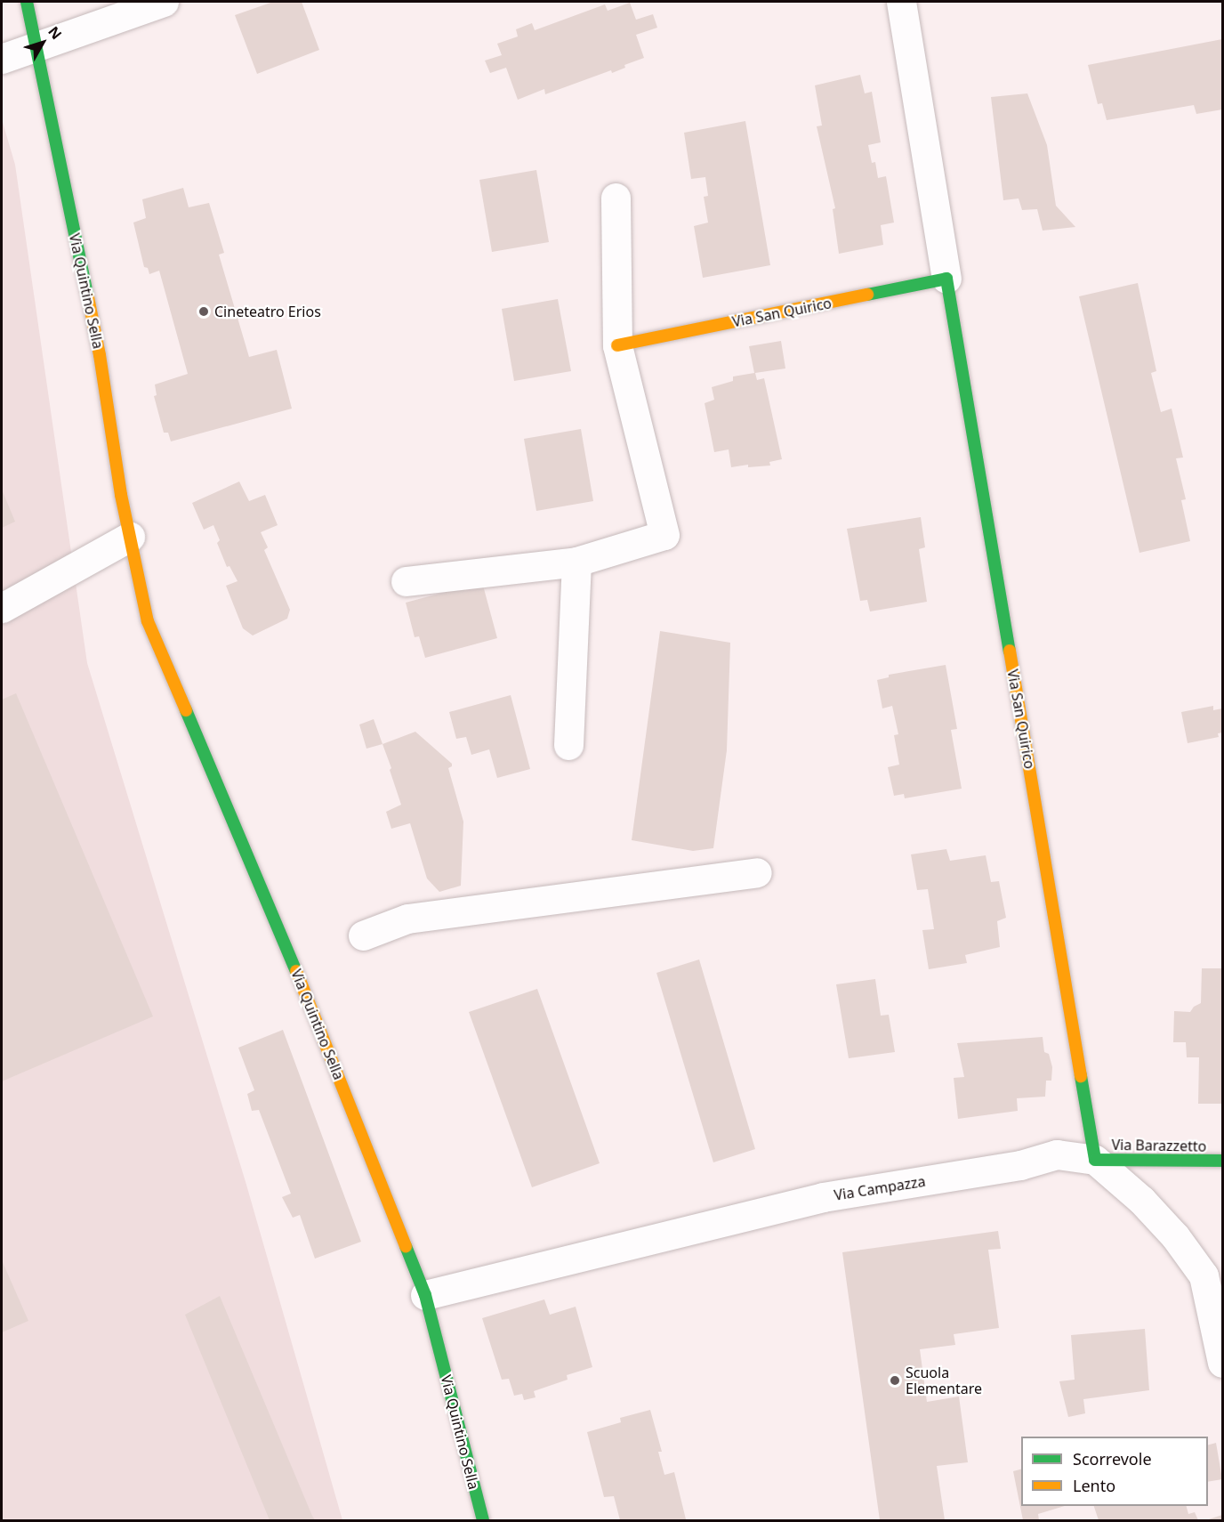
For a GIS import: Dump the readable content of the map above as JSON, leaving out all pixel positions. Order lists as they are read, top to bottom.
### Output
{
  "streets": {
    "street": [
      "Via Quintino Sella",
      "Via San Quirico",
      "Via Barazzetto",
      "Via Campazza"
    ]
  },
  "crossings": [
    ["Via Quintino Sella", "Via Campazza"],
    ["Via San Quirico", "Via Barazzetto"],
    ["Via San Quirico", "Via Campazza"],
    ["Via Barazzetto", "Via Campazza"]
  ],
  "places": ["Cineteatro Erios", "Scuola Elementare"],
  "legend": ["Scorrevole", "Lento"],
  "north": "top right"
}
